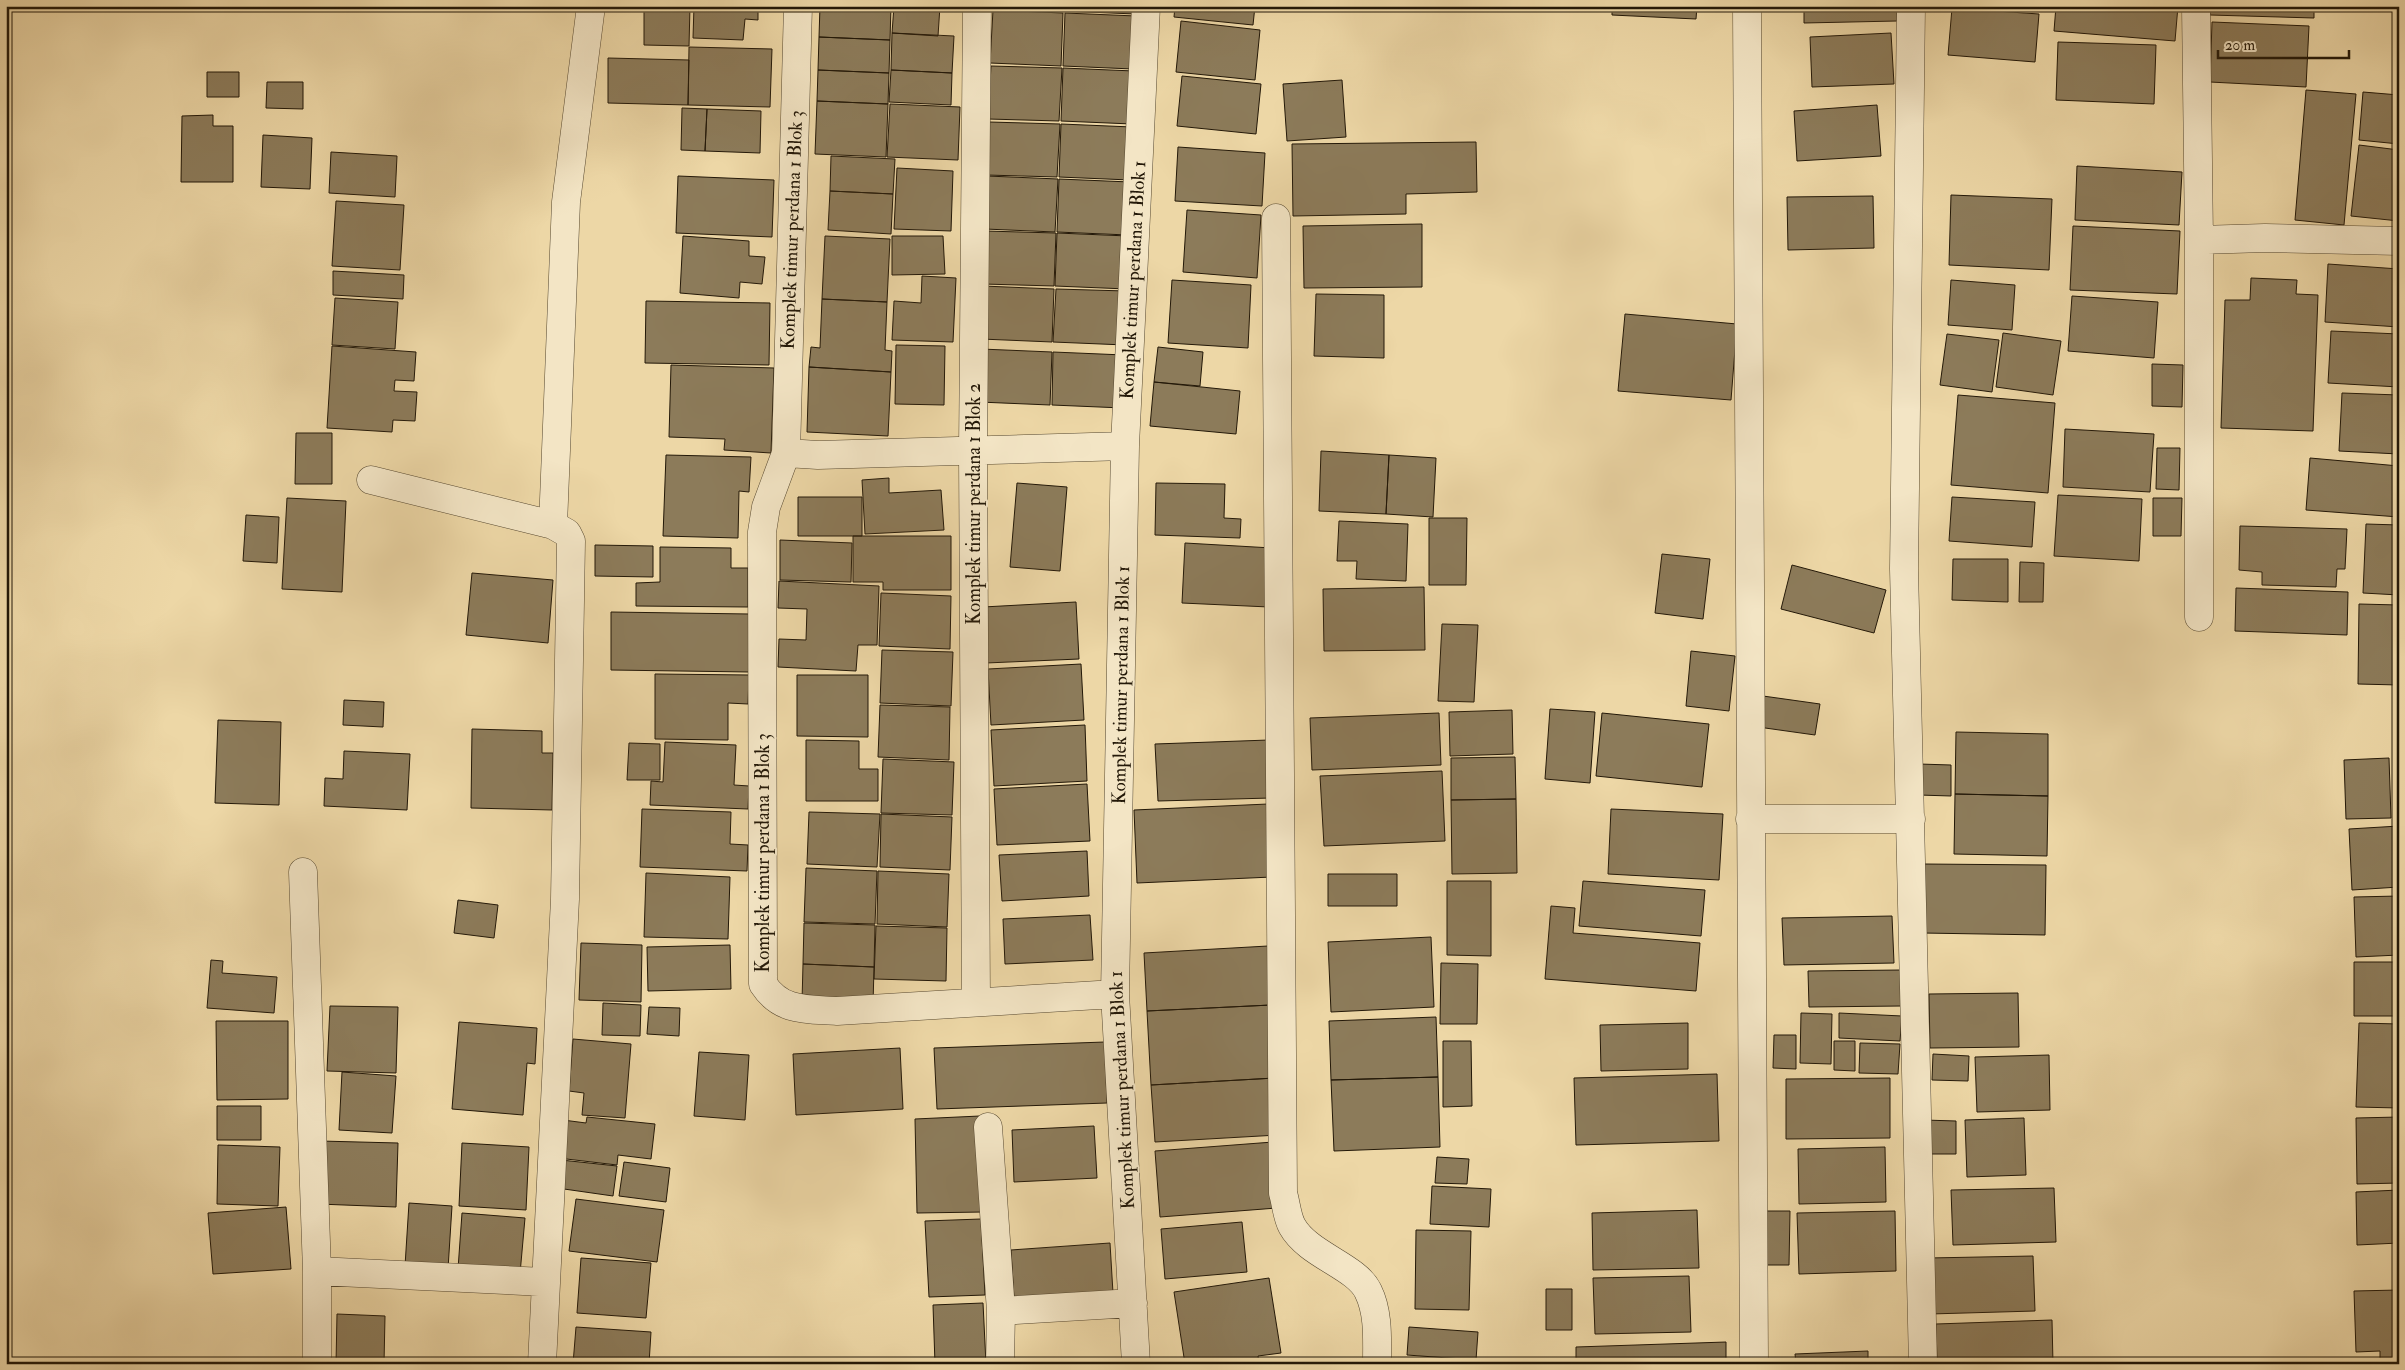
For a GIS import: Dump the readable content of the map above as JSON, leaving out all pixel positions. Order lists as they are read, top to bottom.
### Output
{
  "streets": {
    "street": ["Komplek timur perdana 1 Blok 3", "Komplek timur perdana 1 Blok 1", "Komplek timur perdana 1 Blok 2"]
  },
  "crossings": [
    ["Komplek timur perdana 1 Blok 3", "Komplek timur perdana 1 Blok 1"],
    ["Komplek timur perdana 1 Blok 3", "Komplek timur perdana 1 Blok 2"]
  ],
  "scale_bar": "20 m"
}
